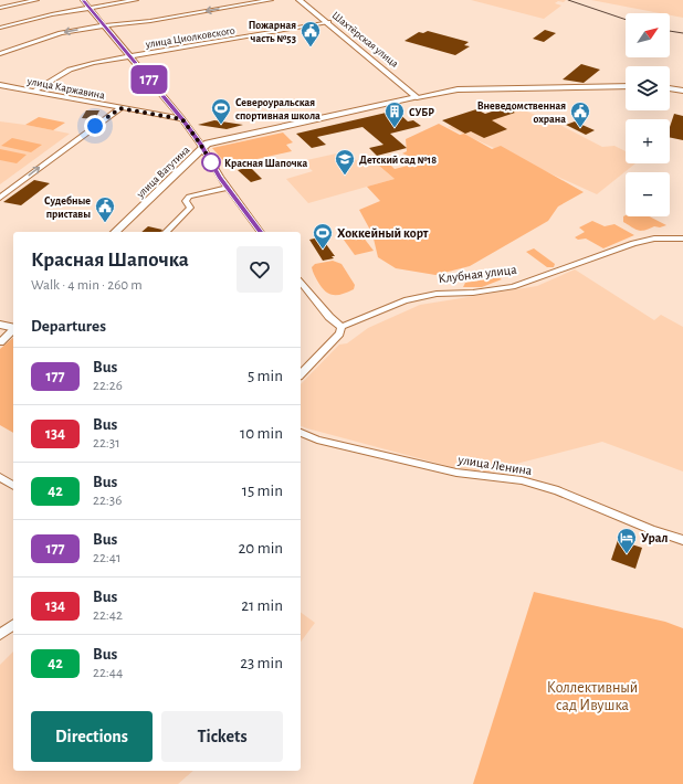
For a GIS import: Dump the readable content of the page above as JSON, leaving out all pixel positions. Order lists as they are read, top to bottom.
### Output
{
  "streets": {
    "main road": ["Шахтёрская улица", "улица Ватутина"],
    "street": [
      "улица Циолковского",
      "улица Каржавина",
      "Клубная улица",
      "улица Ленина"
    ]
  },
  "crossings": [
    ["улица Циолковского", "Шахтёрская улица"],
    ["улица Циолковского", "улица Каржавина"],
    ["Шахтёрская улица", "улица Ватутина"]
  ],
  "parks": ["Коллективный сад Ивушка"],
  "places": {
    "public building": ["Пожарная часть №53", "Вневедомственная охрана", "Судебные приставы"],
    "sports": ["Североуральская спортивная школа", "Хоккейный корт"],
    "building": ["СУБР"],
    "other": ["Красная Шапочка"],
    "school or university": ["Детский сад №18"],
    "hotel": ["Урал"]
  },
  "lines": ["bus line 177"],
  "north": "top right",
  "page": {
    "on_map": "177",
    "map_buttons": ["+", "−"],
    "heading": [
      ["Красная Шапочка", "Walk · 4 min · 260 m"],
      "Departures"
    ],
    "list": [
      {
        "mark": "177",
        "name": "Bus",
        "note": "22:26",
        "value": "5 min"
      },
      {
        "mark": "134",
        "name": "Bus",
        "note": "22:31",
        "value": "10 min"
      },
      {
        "mark": "42",
        "name": "Bus",
        "note": "22:36",
        "value": "15 min"
      },
      {
        "mark": "177",
        "name": "Bus",
        "note": "22:41",
        "value": "20 min"
      },
      {
        "mark": "134",
        "name": "Bus",
        "note": "22:42",
        "value": "21 min"
      },
      {
        "mark": "42",
        "name": "Bus",
        "note": "22:44",
        "value": "23 min"
      }
    ],
    "buttons": ["Directions", "Tickets"]
  }
}
